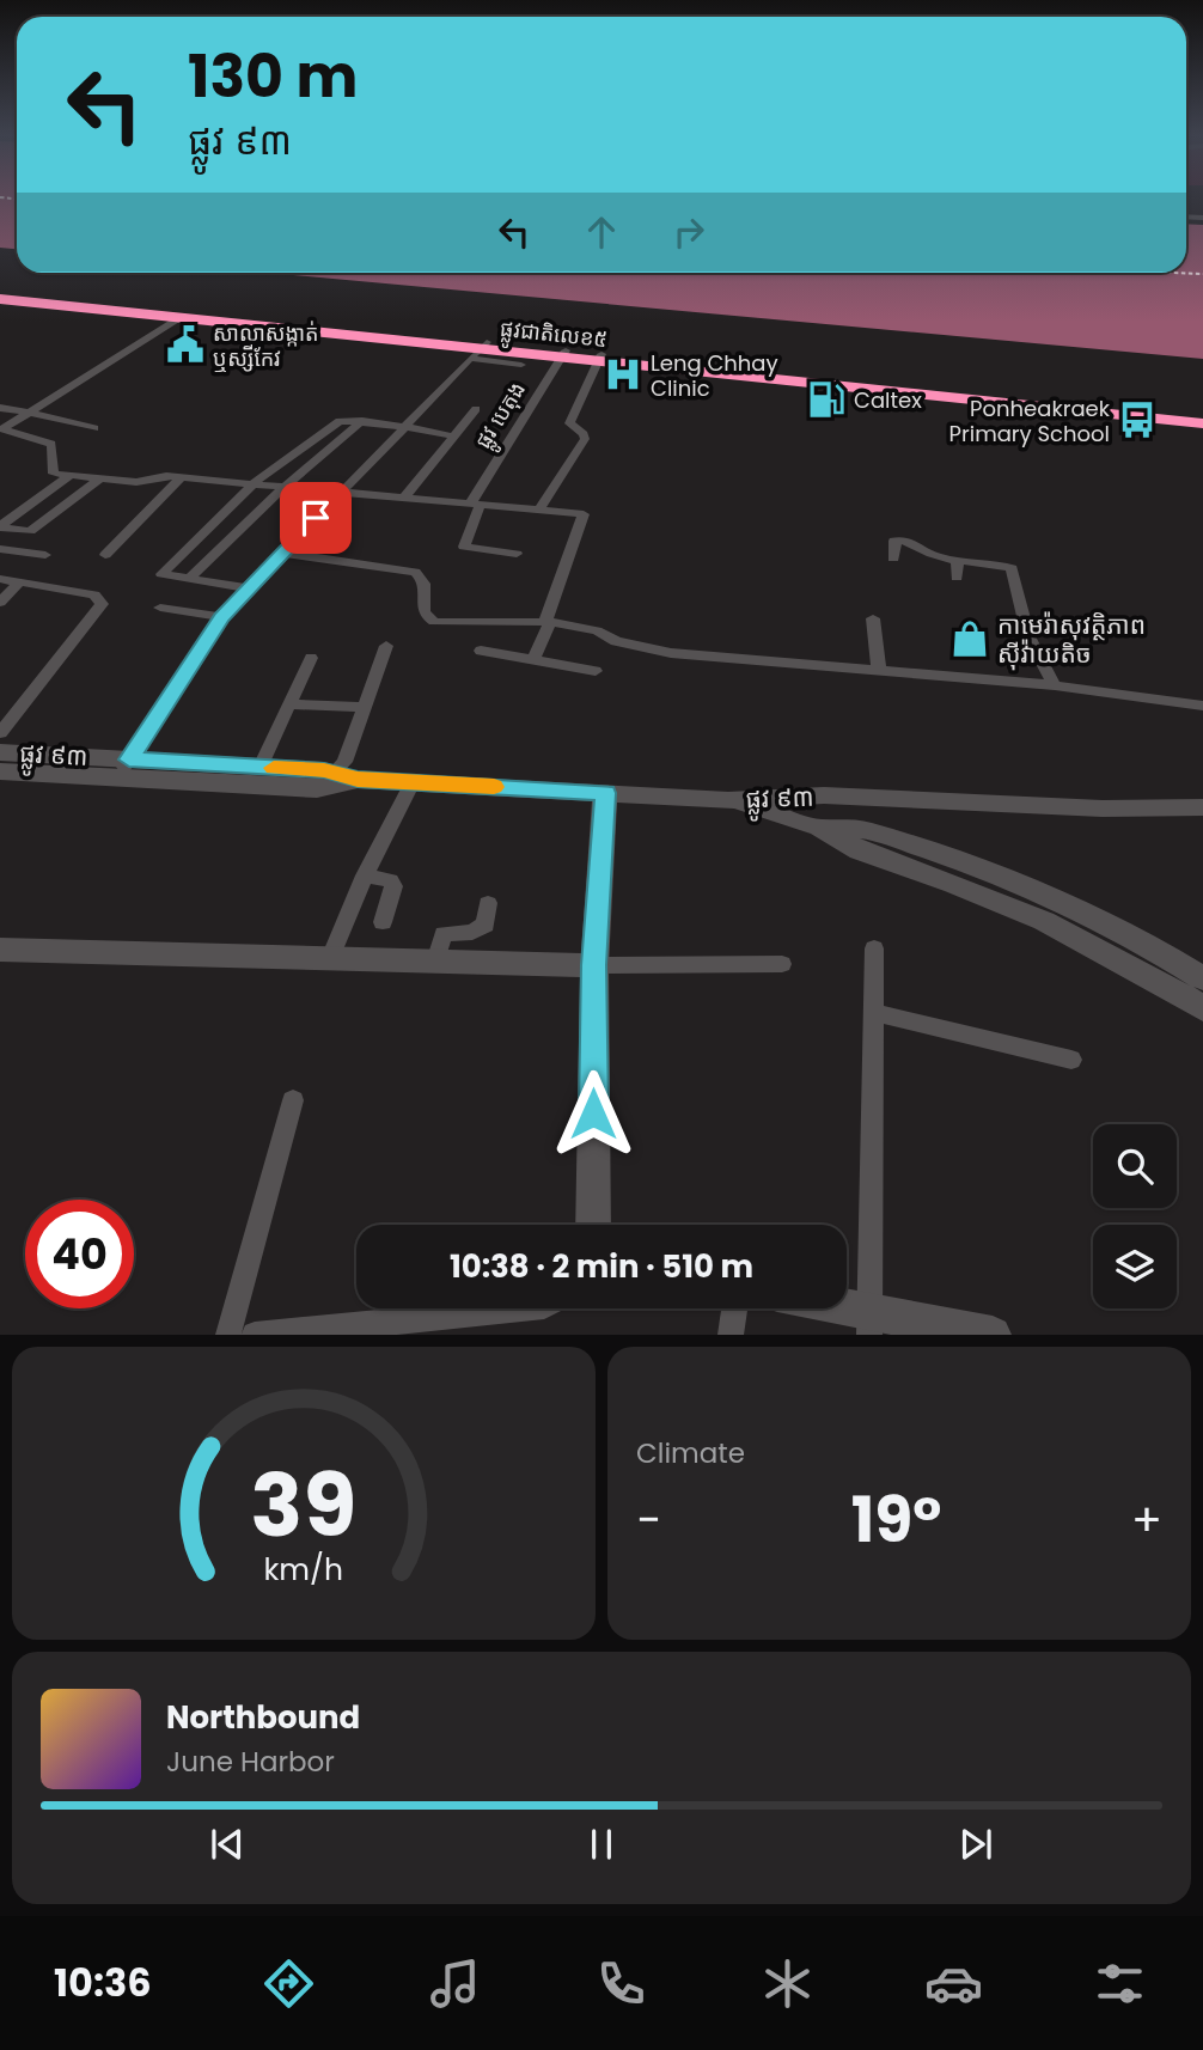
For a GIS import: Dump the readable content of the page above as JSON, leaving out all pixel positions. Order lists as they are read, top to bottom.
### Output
{
  "streets": {
    "highway": ["ផ្លូវជាតិលេខ៥"],
    "street": ["ផ្លូវ បេតុង", "ផ្លូវ ៩៣"]
  },
  "crossings": [
    ["ផ្លូវជាតិលេខ៥", "ផ្លូវ បេតុង"]
  ],
  "places": {
    "public building": ["សាលាសង្កាត់ ឬស្សីកែវ"],
    "hospital": ["Leng Chhay Clinic"],
    "fuel station": ["Caltex"],
    "bus stop": ["Ponheakraek Primary School"],
    "shop": ["កាមេរ៉ាសុវត្ថិភាព ស៊ីវ៉ាយតិច"]
  },
  "page": {
    "turn": ["130 m", "ផ្លូវ ៩៣"],
    "limit": "40",
    "trip": "10:38 · 2 min · 510 m",
    "tile": "Climate",
    "heat": ["−", "19°", "+"],
    "song": ["Northbound", "June Harbor"],
    "tabs": "10:36",
    "gauge": ["39", "km/h"]
  }
}
